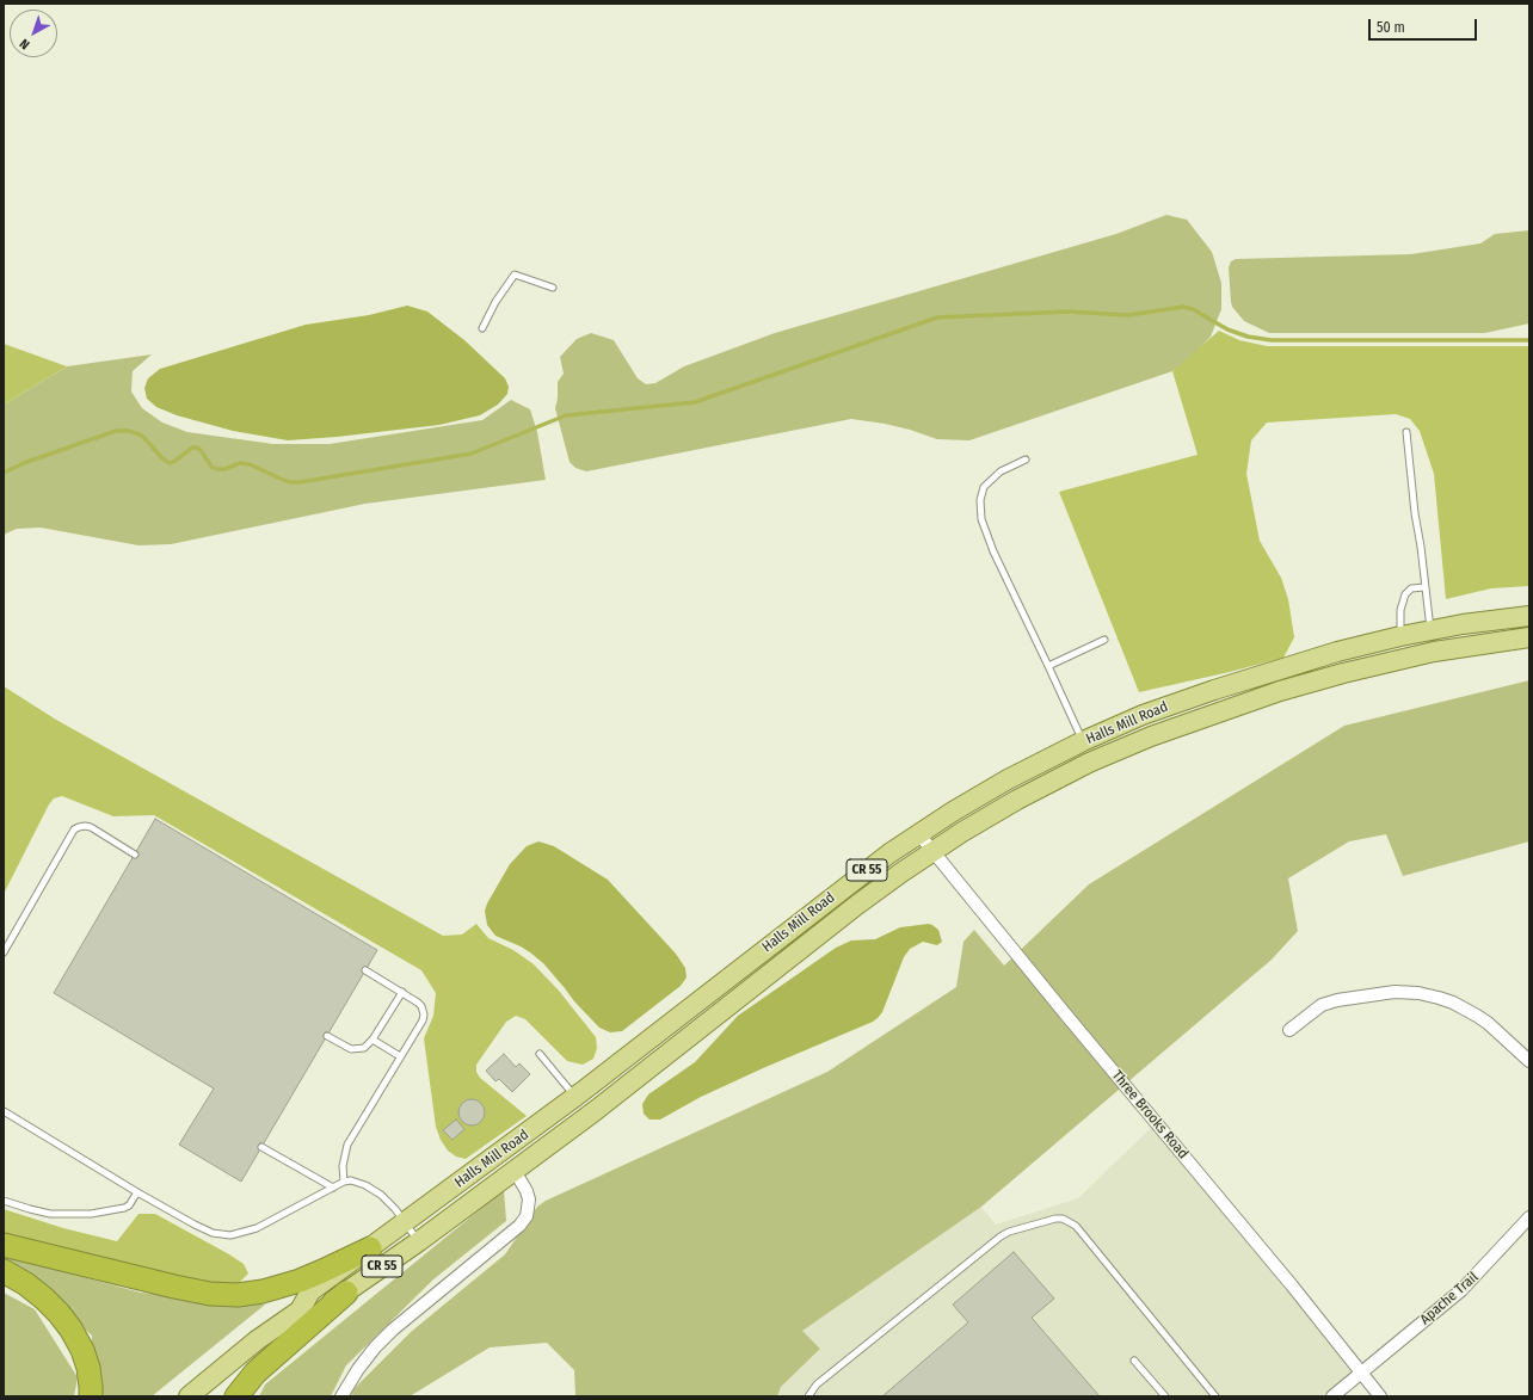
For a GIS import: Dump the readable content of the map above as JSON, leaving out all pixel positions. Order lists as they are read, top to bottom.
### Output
{
  "streets": {
    "main road": ["Halls Mill Road", "CR 55"],
    "street": ["Three Brooks Road", "Apache Trail"]
  },
  "crossings": [
    ["Halls Mill Road", "Three Brooks Road"],
    ["Three Brooks Road", "Apache Trail"]
  ],
  "scale_bar": "50 m",
  "north": "bottom left"
}
